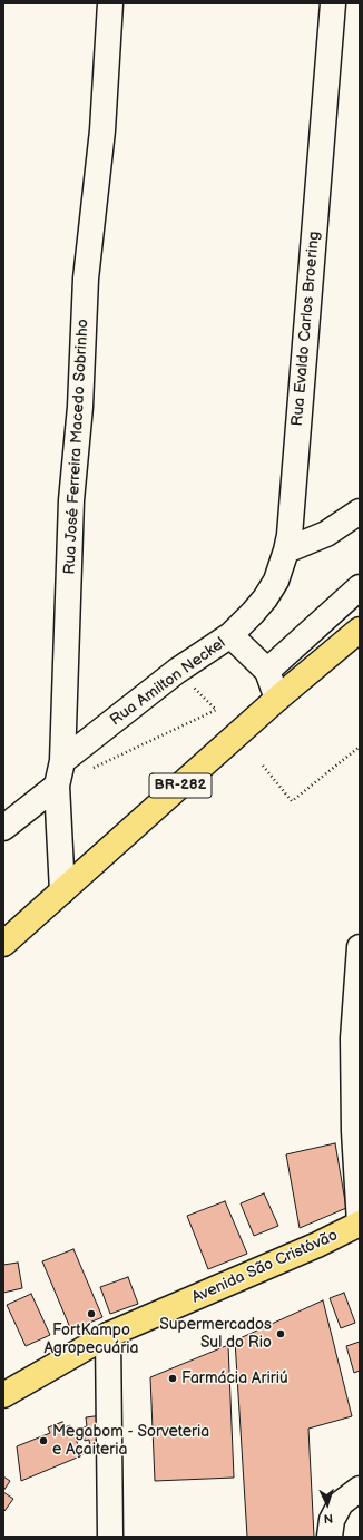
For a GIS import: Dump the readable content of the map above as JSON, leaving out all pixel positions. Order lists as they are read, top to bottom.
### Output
{
  "streets": {
    "main road": ["BR-282", "Avenida São Cristóvão"],
    "street": ["Rua Evaldo Carlos Broering", "Rua José Ferreira Macedo Sobrinho", "Rua Amilton Neckel"]
  },
  "crossings": [
    ["Rua Evaldo Carlos Broering", "Rua Amilton Neckel"],
    ["Rua José Ferreira Macedo Sobrinho", "Rua Amilton Neckel"],
    ["Rua José Ferreira Macedo Sobrinho", "BR-282"],
    ["Rua Amilton Neckel", "BR-282"]
  ],
  "places": [
    "FortKampo Agropecuária",
    "Supermercados Sul do Rio",
    "Farmácia Aririú",
    "Megabom - Sorveteria e Açaiteria"
  ],
  "north": "bottom"
}
